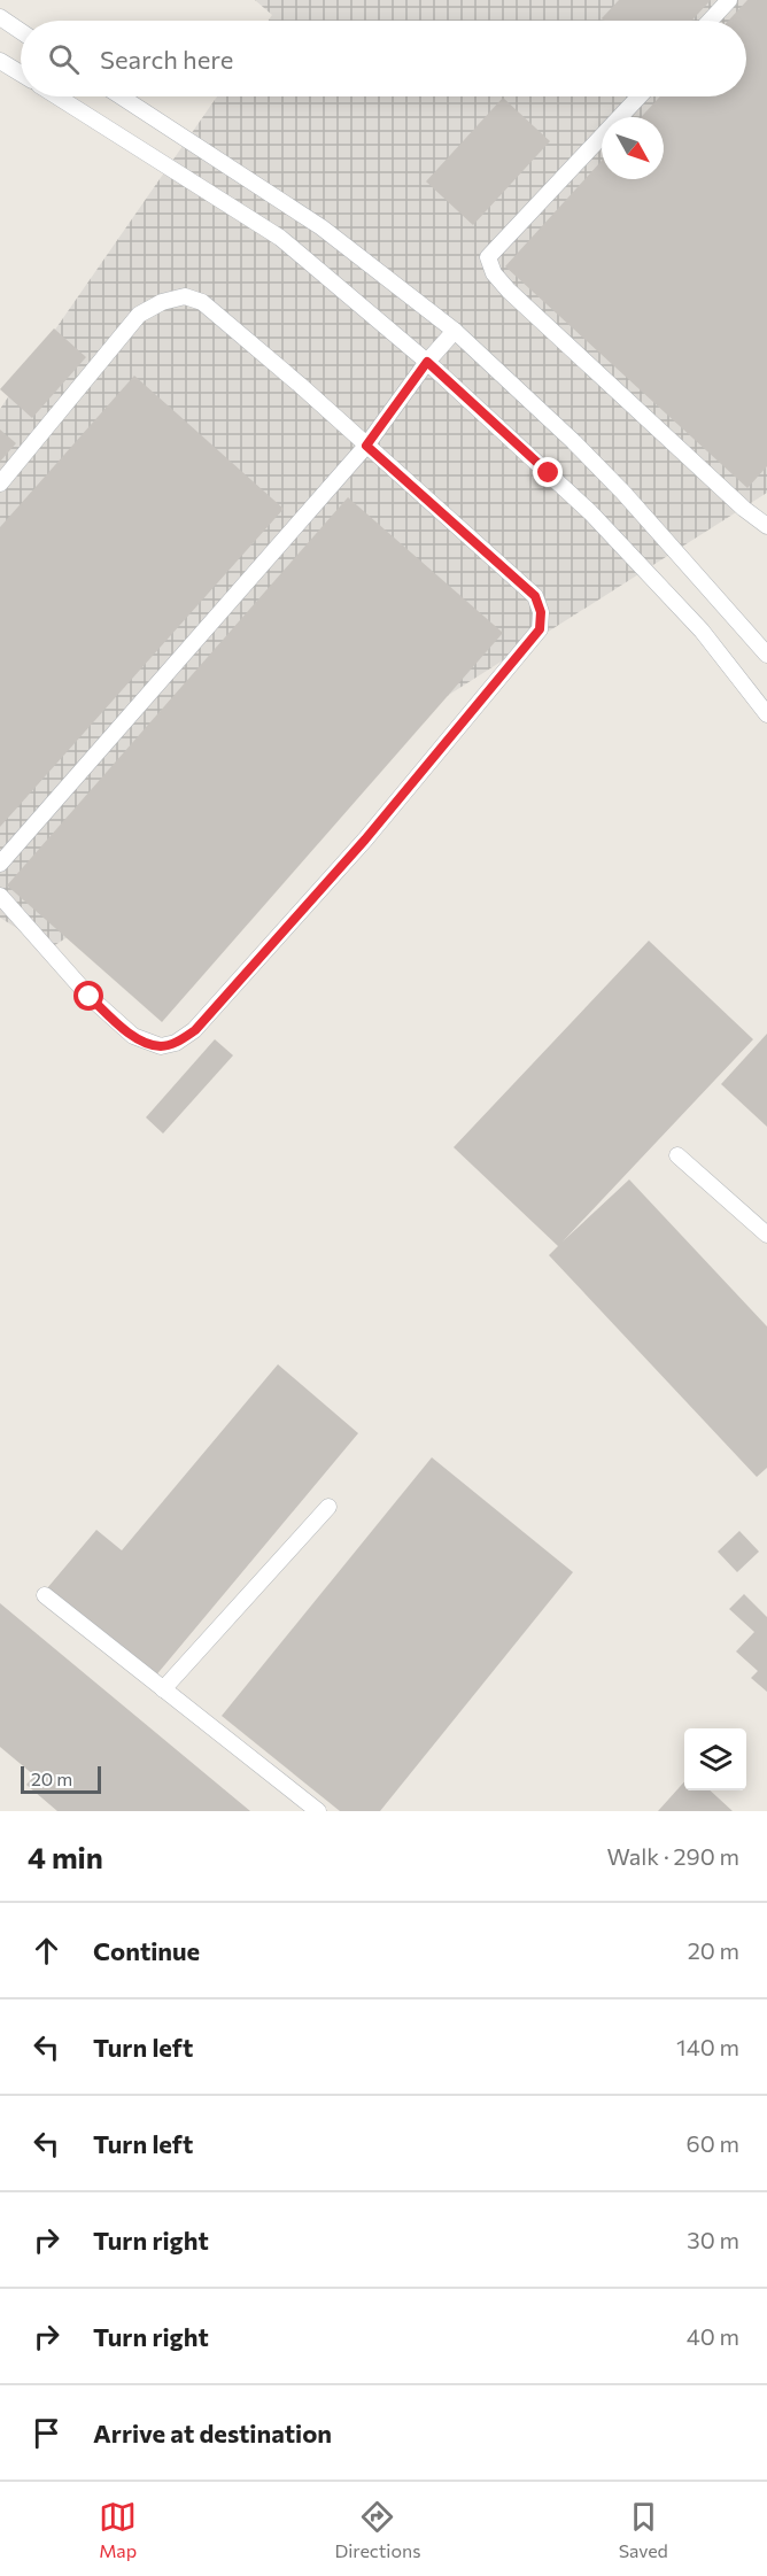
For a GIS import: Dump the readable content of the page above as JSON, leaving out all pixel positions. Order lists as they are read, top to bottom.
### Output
{
  "scale_bar": "20 m",
  "north": "bottom right",
  "page": {
    "search": "Search here",
    "scale": "20 m",
    "heading": ["4 min", "Walk · 290 m"],
    "list": [
      ["Continue", "20 m"],
      ["Turn left", "140 m"],
      ["Turn left", "60 m"],
      ["Turn right", "30 m"],
      ["Turn right", "40 m"],
      "Arrive at destination"
    ],
    "nav": ["Map", "Directions", "Saved"]
  }
}
